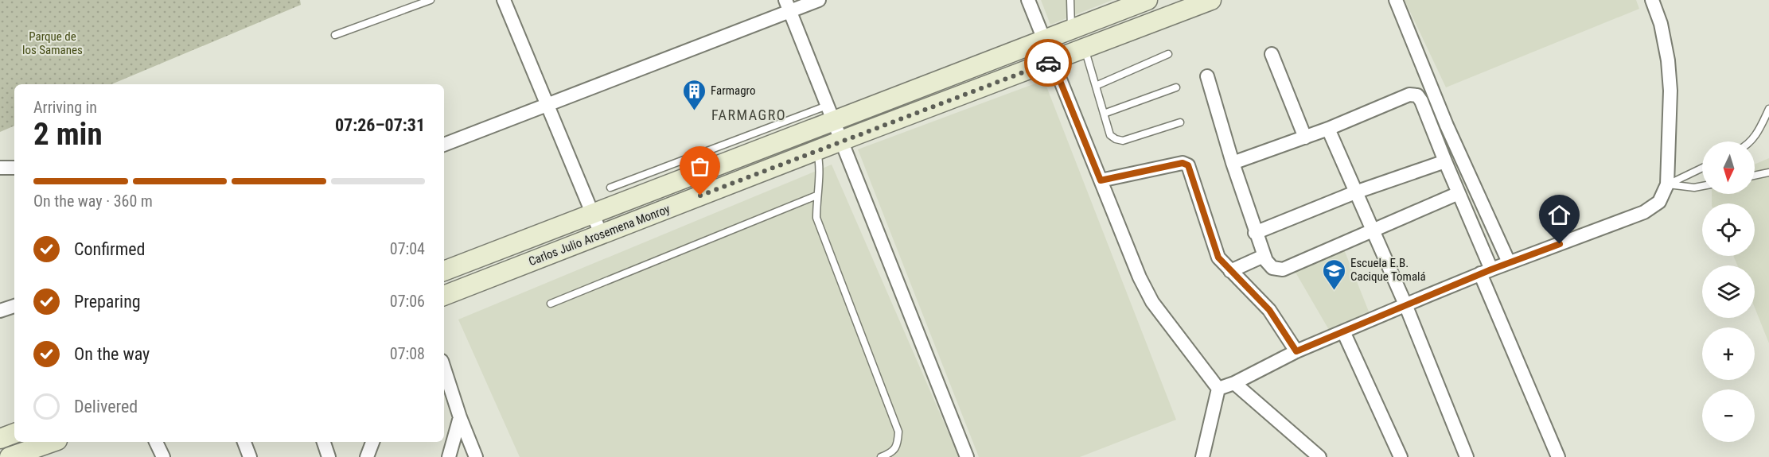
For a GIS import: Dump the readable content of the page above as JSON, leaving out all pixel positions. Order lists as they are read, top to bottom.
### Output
{
  "streets": {
    "main road": ["Carlos Julio Arosemena Monroy"]
  },
  "districts": ["FARMAGRO"],
  "parks": ["Parque de los Samanes"],
  "places": {
    "building": ["Farmagro"],
    "school or university": ["Escuela E.B. Cacique Tomalá"]
  },
  "north": "bottom",
  "page": {
    "heading": ["2 min", "Arriving in", "07:26–07:31"],
    "map_buttons": ["+", "−"],
    "bar": "On the way · 360 m",
    "list": [
      ["Confirmed", "07:04"],
      ["Preparing", "07:06"],
      ["On the way", "07:08"],
      "Delivered"
    ]
  }
}
